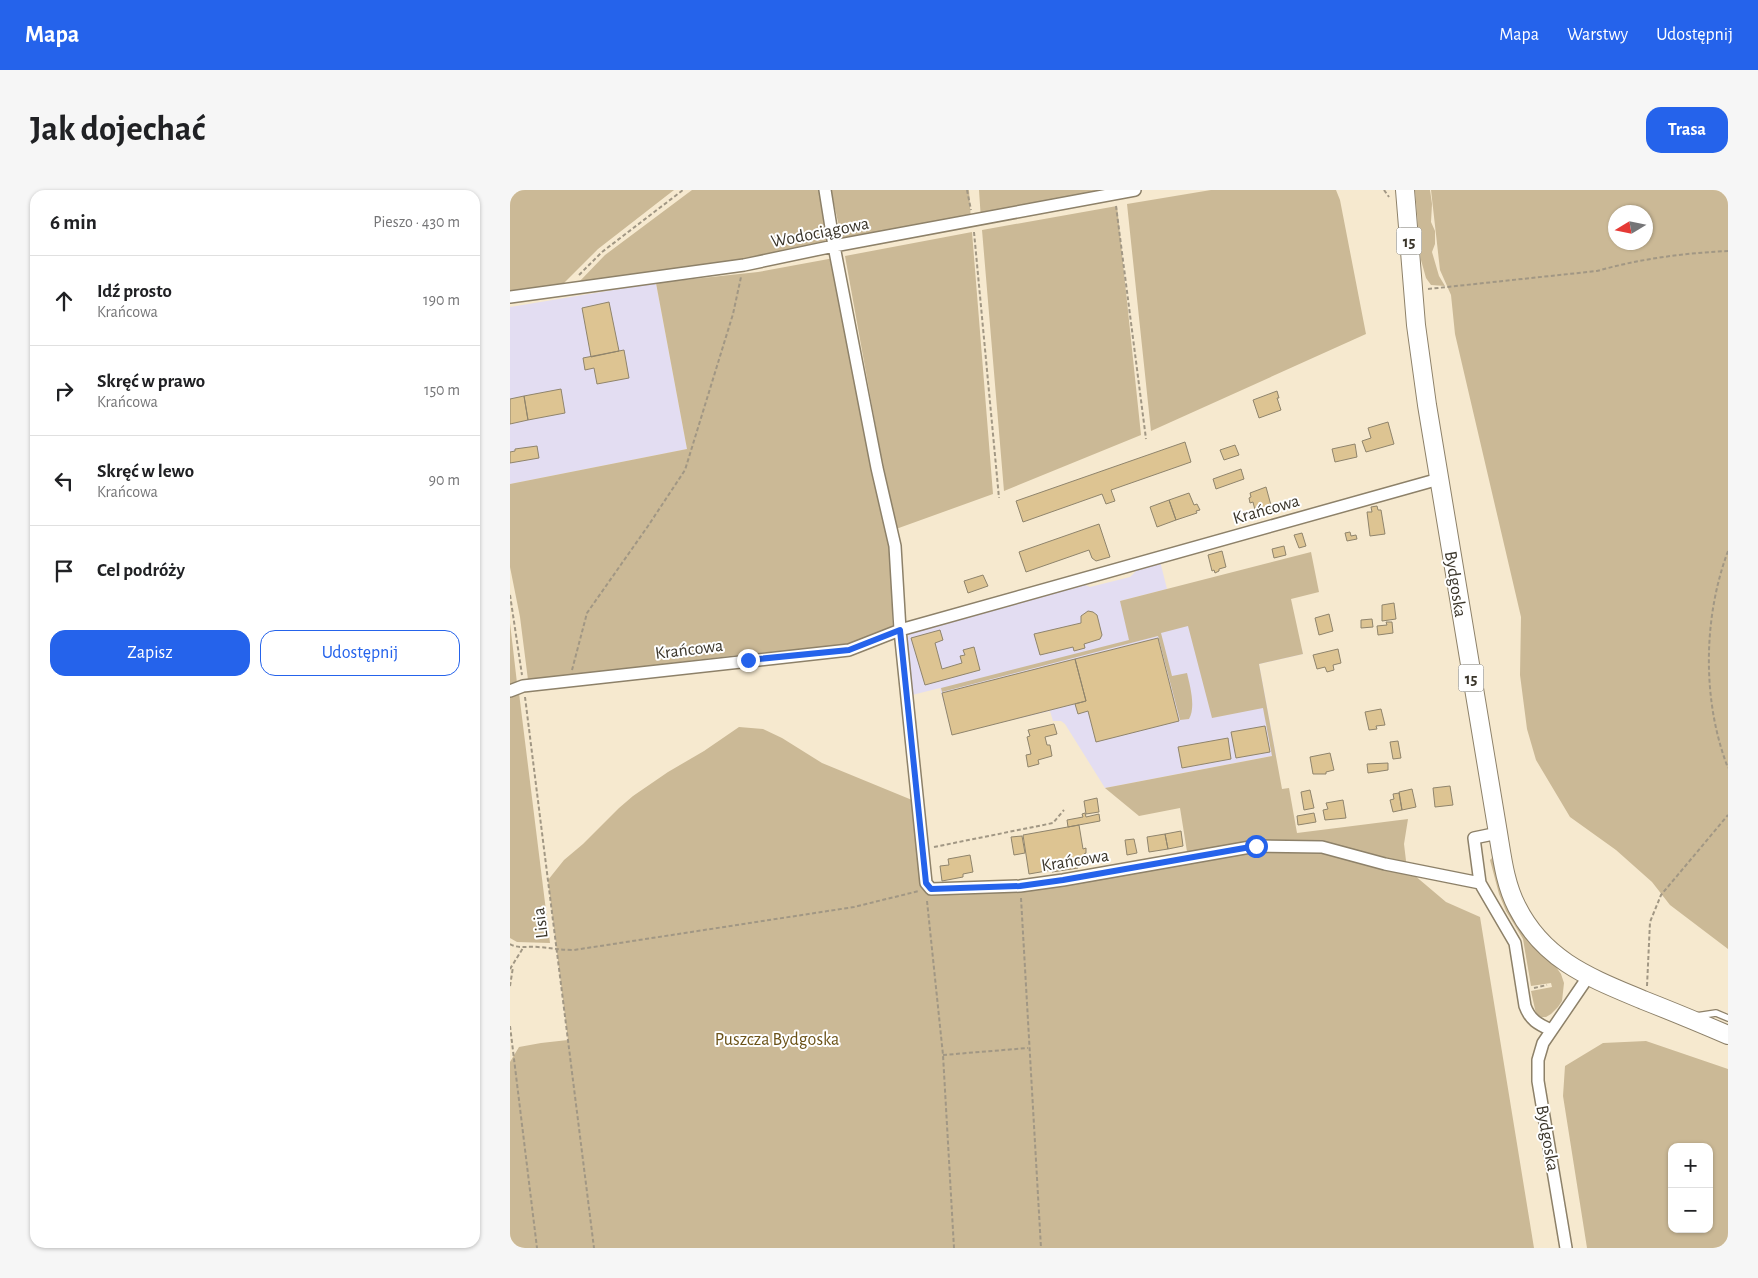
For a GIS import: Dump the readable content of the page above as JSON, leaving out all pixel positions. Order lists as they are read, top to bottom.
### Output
{
  "streets": {
    "main road": ["15", "Bydgoska"],
    "street": ["Wodociągowa", "Krańcowa"],
    "path": ["Lisia"]
  },
  "crossings": [
    ["15", "Bydgoska"],
    ["Krańcowa", "Bydgoska"],
    ["Krańcowa", "Lisia"]
  ],
  "parks": ["Puszcza Bydgoska"],
  "north": "left",
  "page": {
    "header": "Mapa",
    "nav": ["Mapa", "Warstwy", "Udostępnij"],
    "buttons": [
      "Trasa",
      ["Zapisz", "Udostępnij"]
    ],
    "title": "Jak dojechać",
    "heading": ["6 min", "Pieszo · 430 m"],
    "list": [
      ["Idź prosto", "Krańcowa", "190 m"],
      ["Skręć w prawo", "Krańcowa", "150 m"],
      ["Skręć w lewo", "Krańcowa", "90 m"],
      "Cel podróży"
    ],
    "map_buttons": ["+", "−"]
  }
}
